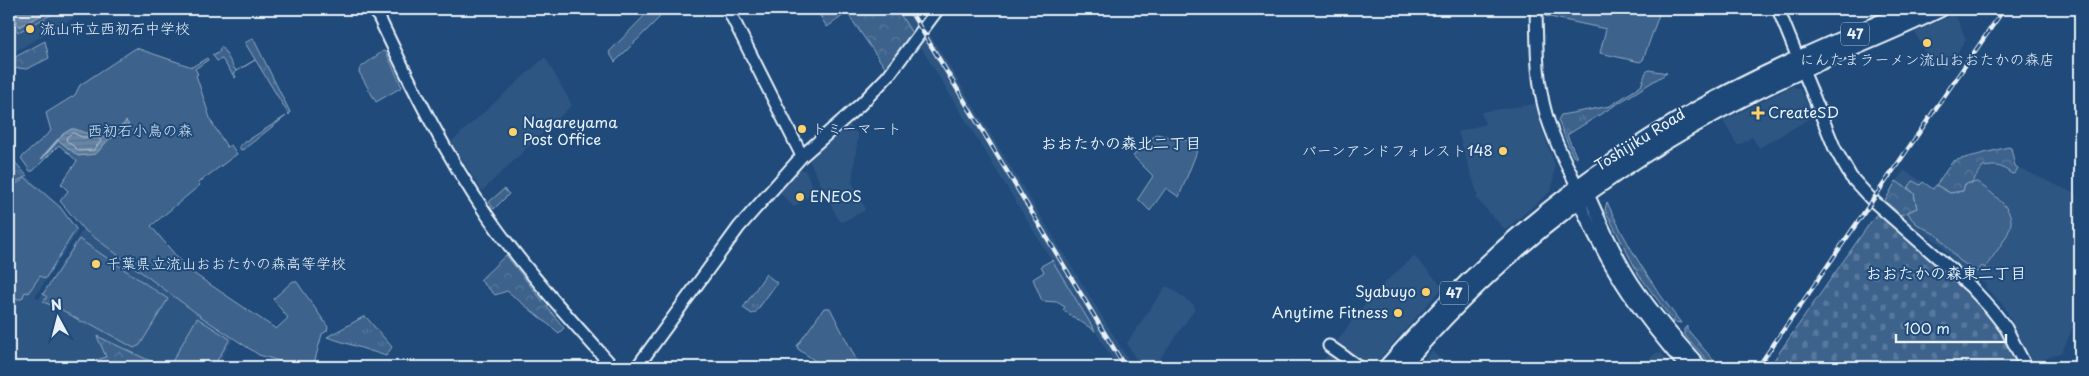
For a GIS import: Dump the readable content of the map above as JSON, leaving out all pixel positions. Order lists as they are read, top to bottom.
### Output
{
  "streets": {
    "main road": ["47", "Toshijiku Road"]
  },
  "districts": ["おおたかの森北二丁目", "おおたかの森東二丁目"],
  "parks": ["西初石小鳥の森"],
  "places": {
    "other": [
      "流山市立西初石中学校",
      "にんたまラーメン流山おおたかの森店",
      "トミーマート",
      "Nagareyama Post Office",
      "バーンアンドフォレスト148",
      "ENEOS",
      "千葉県立流山おおたかの森高等学校",
      "Syabuyo",
      "Anytime Fitness"
    ],
    "health": ["CreateSD"]
  },
  "scale_bar": "100 m",
  "north": "top"
}
